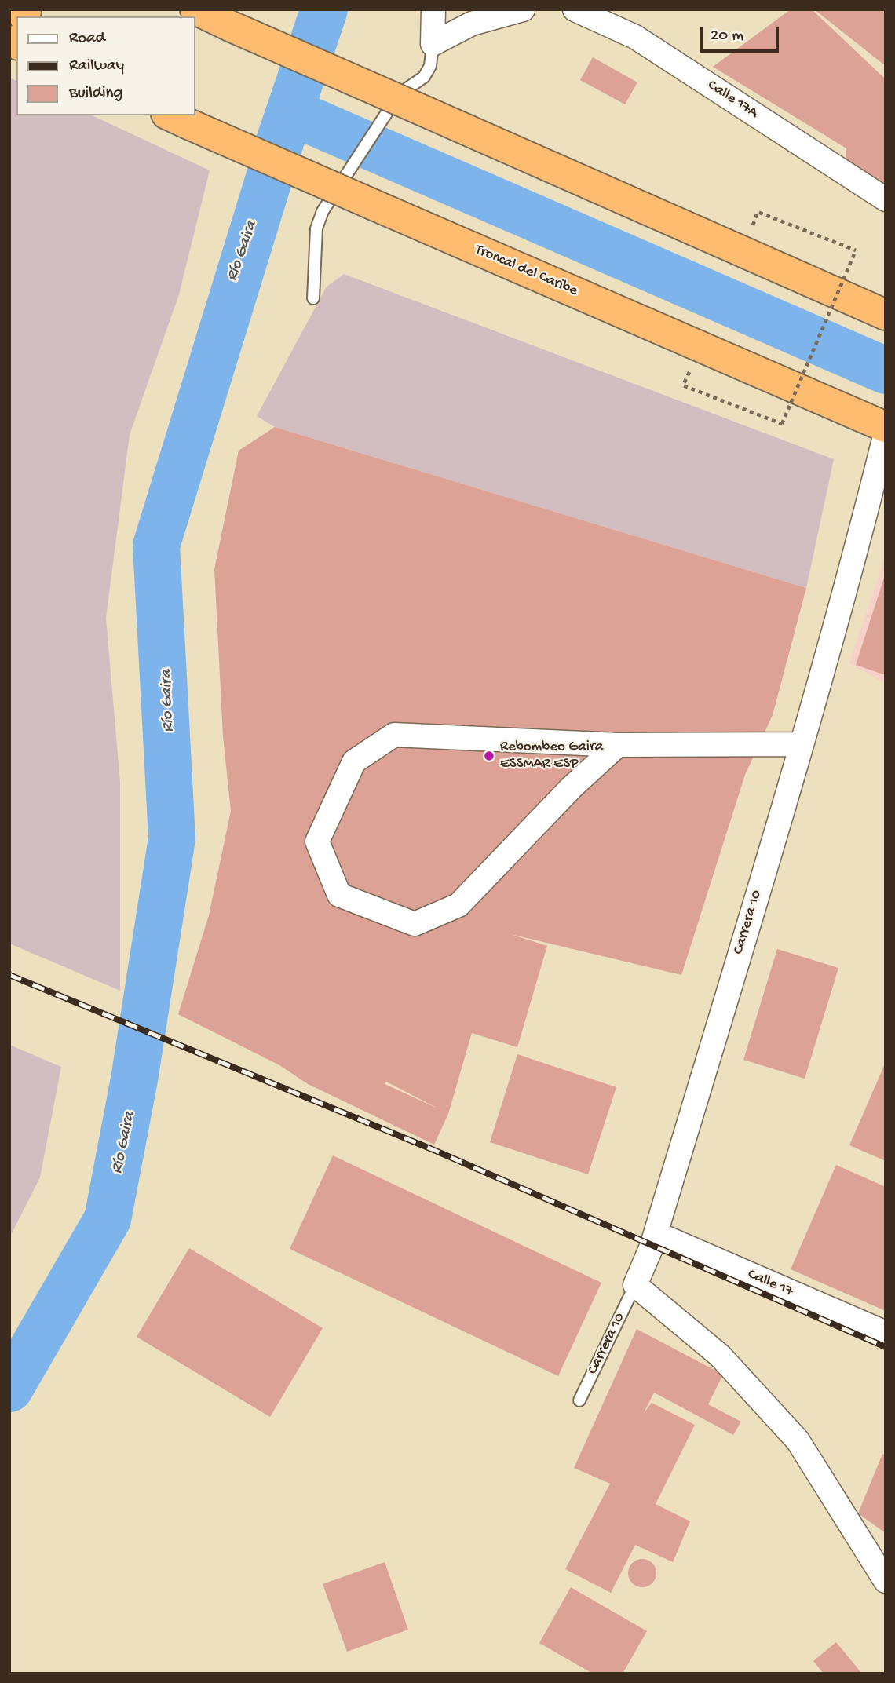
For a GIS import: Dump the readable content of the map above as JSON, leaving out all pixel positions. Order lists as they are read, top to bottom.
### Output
{
  "streets": {
    "highway": ["Troncal del Caribe"],
    "street": ["Calle 17A", "Carrera 10", "Calle 17"]
  },
  "crossings": [
    ["Carrera 10", "Calle 17"]
  ],
  "water": ["Río Gaira"],
  "places": ["Rebombeo Gaira ESSMAR ESP"],
  "legend": ["Road", "Railway", "Building"],
  "scale_bar": "20 m"
}
